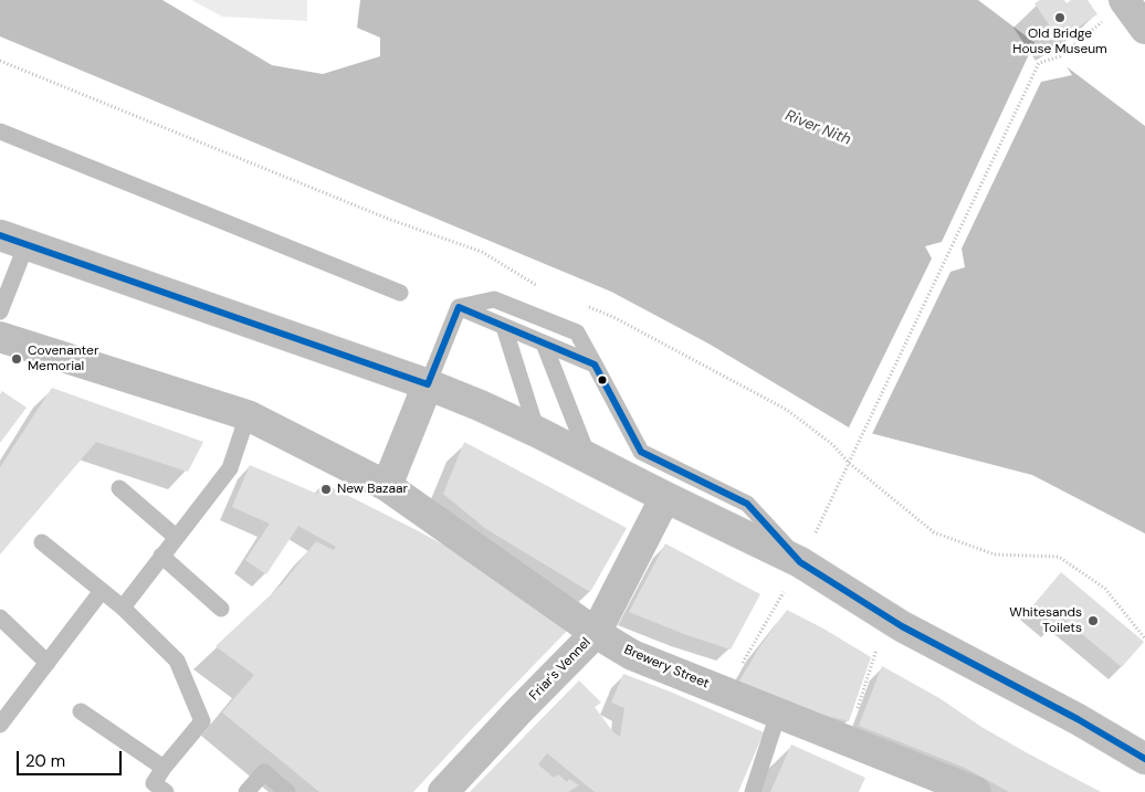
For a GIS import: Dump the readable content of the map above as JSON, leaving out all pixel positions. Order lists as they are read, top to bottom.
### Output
{
  "streets": {
    "street": ["Brewery Street", "Friar's Vennel"]
  },
  "crossings": [
    ["Brewery Street", "Friar's Vennel"]
  ],
  "water": ["River Nith"],
  "places": [
    "Old Bridge House Museum",
    "Covenanter Memorial",
    "New Bazaar",
    "Whitesands Toilets"
  ],
  "scale_bar": "20 m"
}
